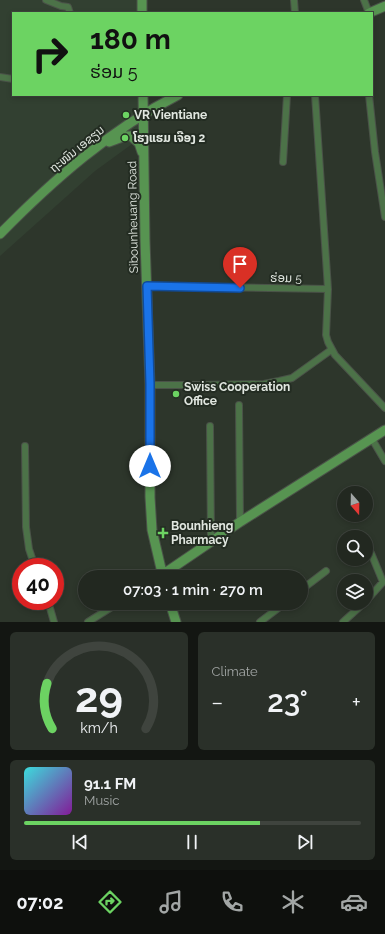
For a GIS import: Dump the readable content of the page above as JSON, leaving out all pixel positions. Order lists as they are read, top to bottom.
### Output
{
  "streets": {
    "street": ["ຖະໜົນ ເອຊຽນ", "Sibounheuang Road", "ຮ່ອມ 5"]
  },
  "crossings": [
    ["ຖະໜົນ ເອຊຽນ", "Sibounheuang Road"],
    ["Sibounheuang Road", "ຮ່ອມ 5"]
  ],
  "places": {
    "other": ["VR Vientiane", "ໂຮງແຮມ ເຈືອງ 2", "Swiss Cooperation Office"],
    "health": ["Bounhieng Pharmacy"]
  },
  "north": "bottom",
  "page": {
    "turn": ["180 m", "ຮ່ອມ 5"],
    "limit": "40",
    "trip": "07:03 · 1 min · 270 m",
    "tile": "Climate",
    "heat": ["−", "23°", "+"],
    "song": ["91.1 FM", "Music"],
    "tabs": "07:02",
    "gauge": ["29", "km/h"]
  }
}
